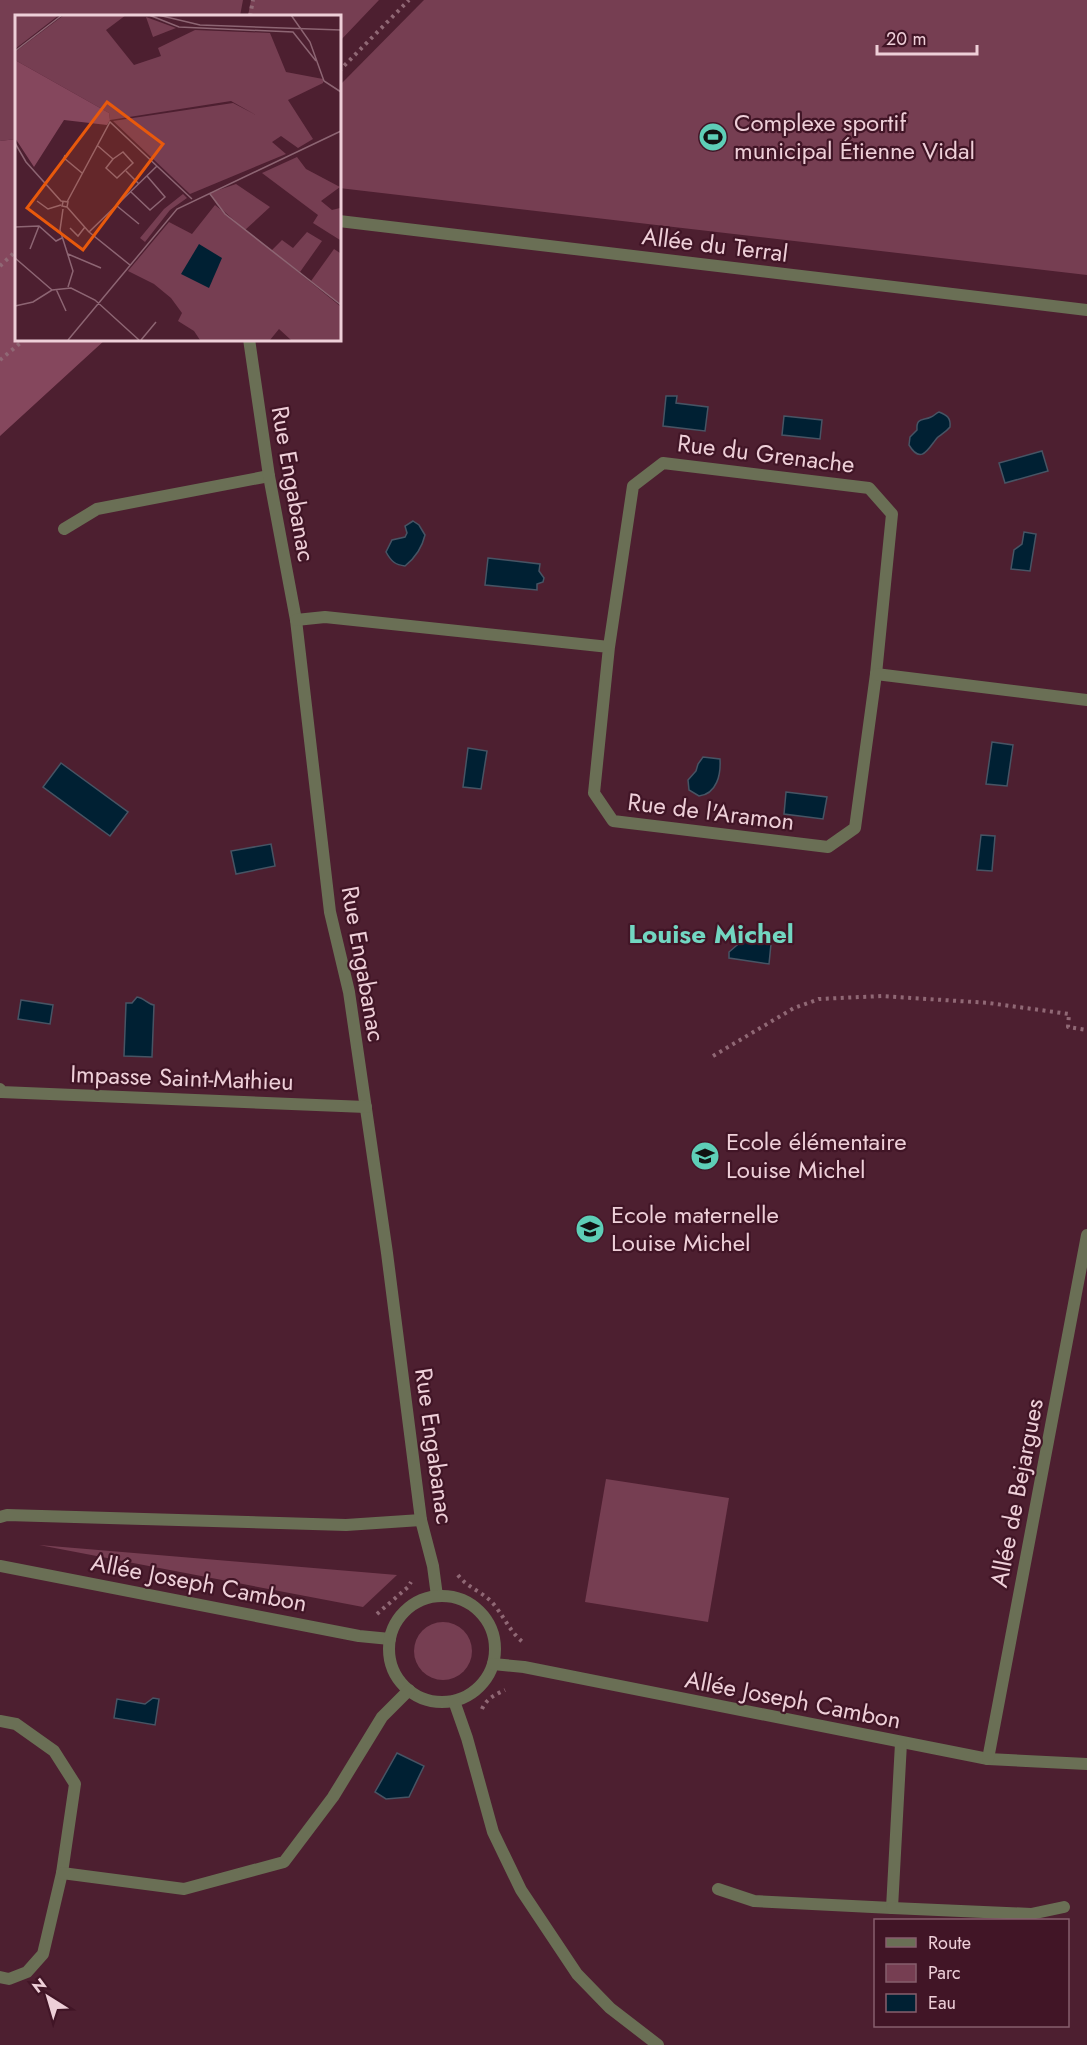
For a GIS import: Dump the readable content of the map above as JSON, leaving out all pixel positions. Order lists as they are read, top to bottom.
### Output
{
  "streets": {
    "street": [
      "Allée du Terral",
      "Rue du Grenache",
      "Rue Engabanac",
      "Rue de l'Aramon",
      "Impasse Saint-Mathieu",
      "Allée de Bejargues",
      "Allée Joseph Cambon"
    ]
  },
  "crossings": [
    ["Rue du Grenache", "Rue de l'Aramon"],
    ["Rue Engabanac", "Impasse Saint-Mathieu"],
    ["Rue Engabanac", "Allée Joseph Cambon"],
    ["Allée de Bejargues", "Allée Joseph Cambon"]
  ],
  "districts": ["Louise Michel"],
  "places": {
    "sports": ["Complexe sportif municipal Étienne Vidal"],
    "school or university": ["Ecole élémentaire Louise Michel", "Ecole maternelle Louise Michel"]
  },
  "legend": ["Route", "Parc", "Eau"],
  "scale_bar": "20 m",
  "north": "top left"
}
